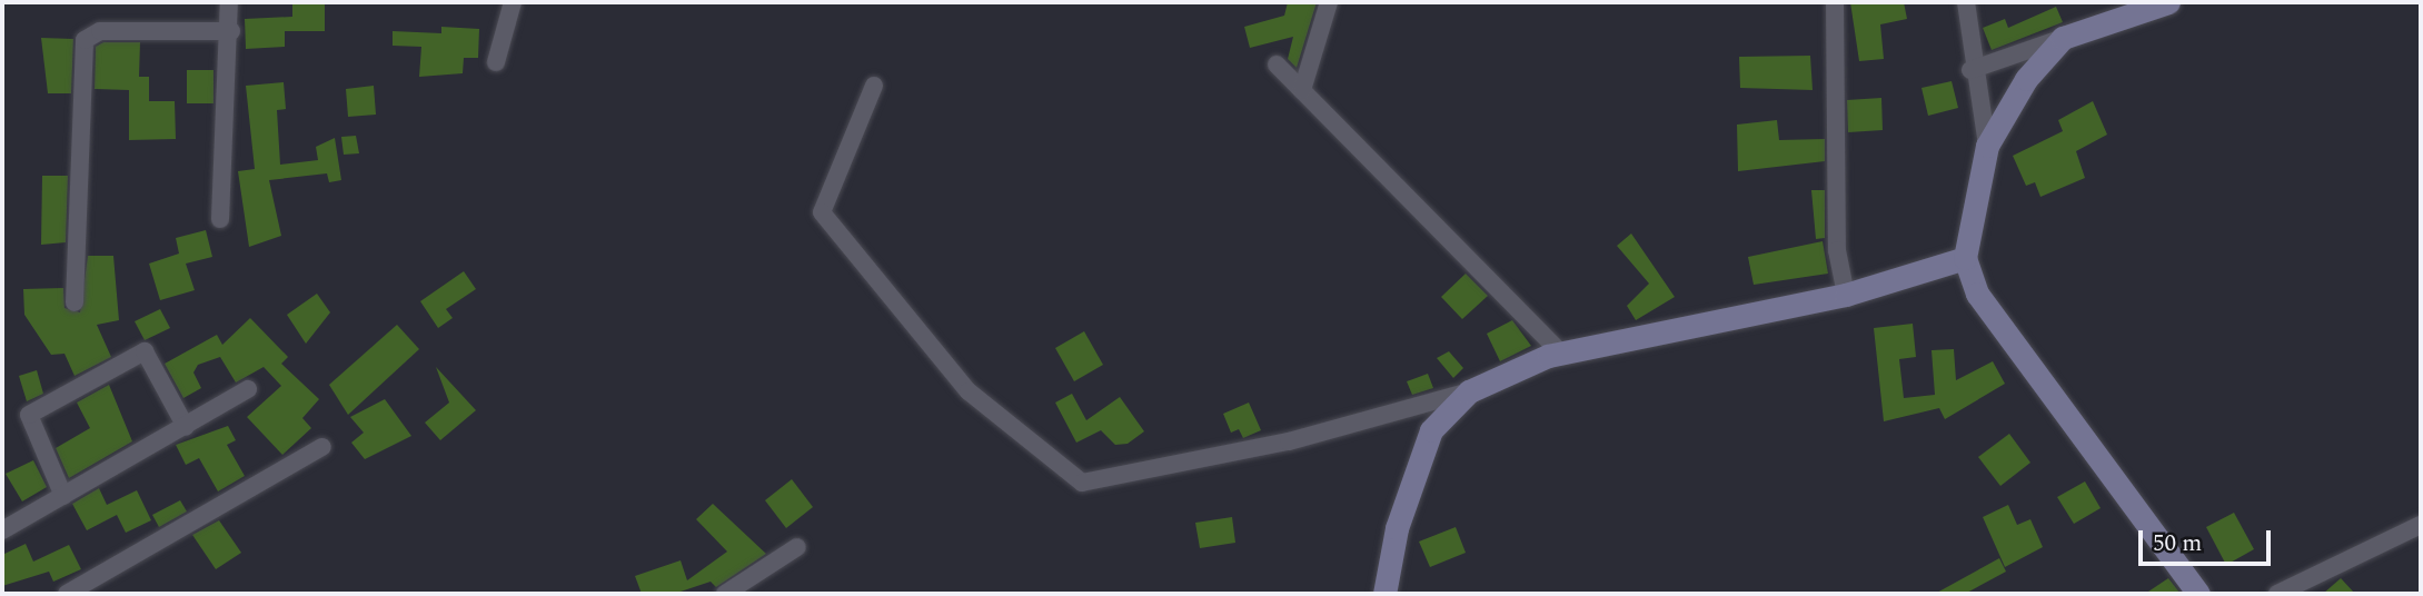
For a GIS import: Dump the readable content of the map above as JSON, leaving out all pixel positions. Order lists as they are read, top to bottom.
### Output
{
  "scale_bar": "50 m"
}
